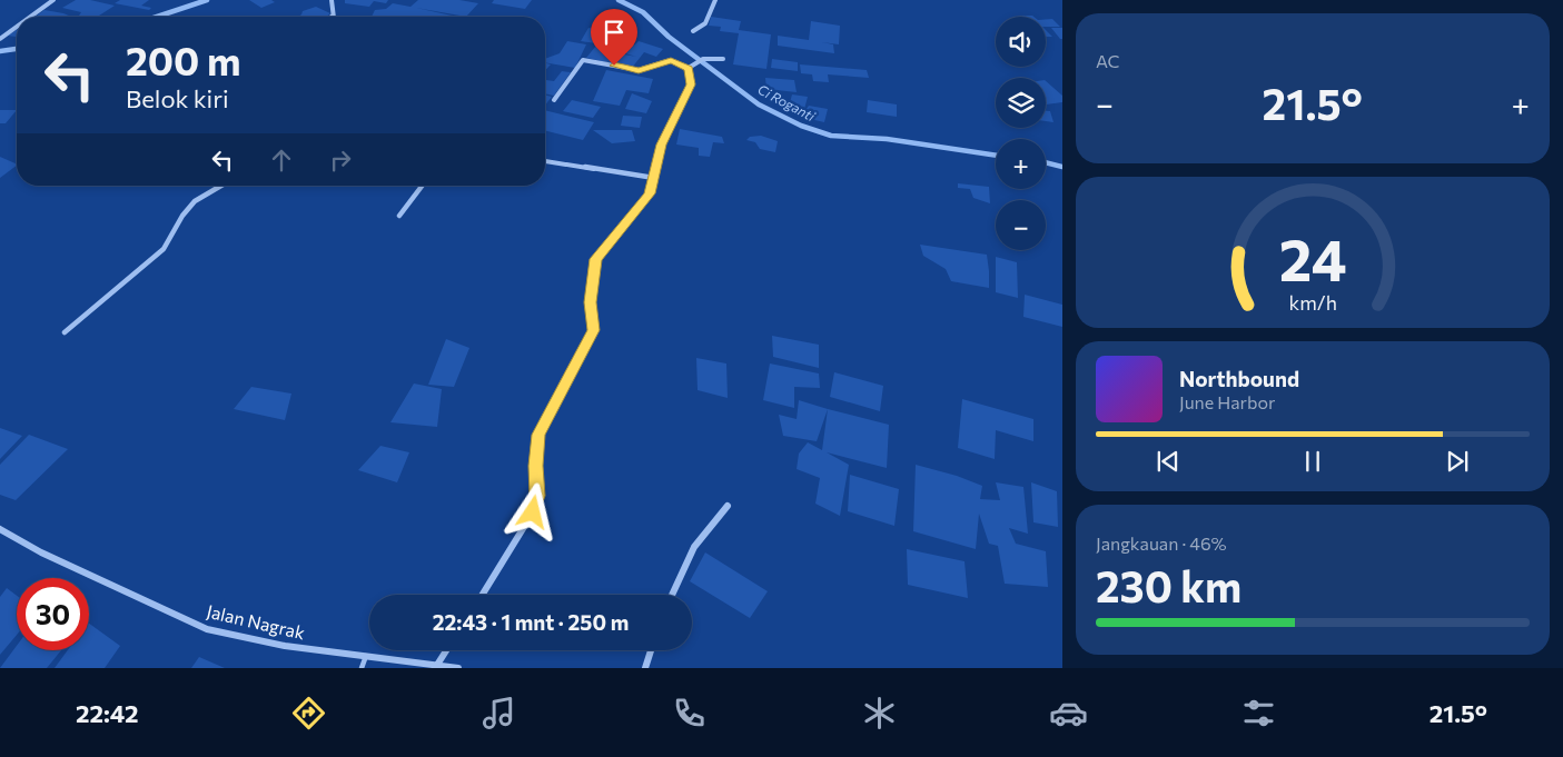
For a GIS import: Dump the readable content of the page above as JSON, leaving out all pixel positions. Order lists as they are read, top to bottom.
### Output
{
  "streets": {
    "street": ["Jalan Nagrak"]
  },
  "water": ["Ci Roganti"],
  "page": {
    "tile": [
      "AC",
      ["Jangkauan · 46%", "230 km"]
    ],
    "map_buttons": ["+", "−"],
    "turn": ["200 m", "Belok kiri"],
    "heat": ["−", "21.5°", "+"],
    "song": ["Northbound", "June Harbor"],
    "limit": "30",
    "trip": "22:43 · 1 mnt · 250 m",
    "tabs": ["22:42", "21.5°"],
    "gauge": ["24", "km/h"]
  }
}
